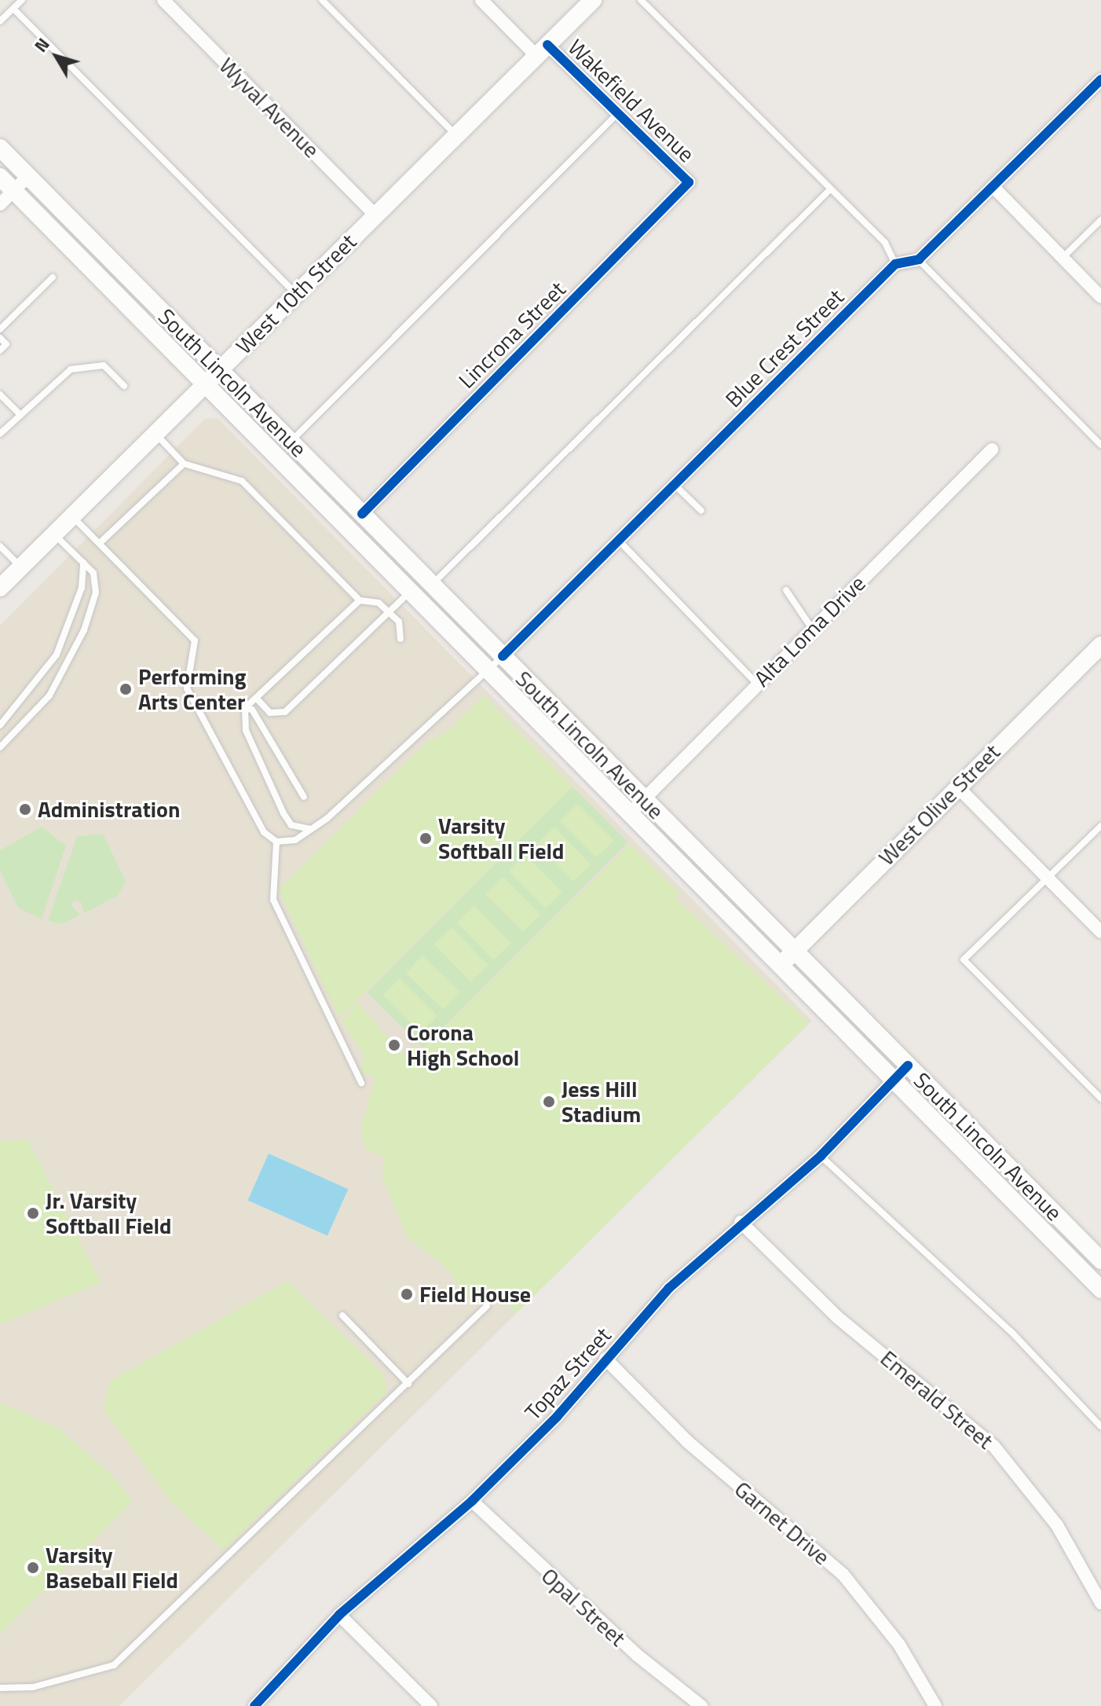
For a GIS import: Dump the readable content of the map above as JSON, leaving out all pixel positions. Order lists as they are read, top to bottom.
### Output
{
  "streets": {
    "main road": ["West 10th Street", "South Lincoln Avenue", "West Olive Street"],
    "street": [
      "Wakefield Avenue",
      "Wyval Avenue",
      "Lincrona Street",
      "Blue Crest Street",
      "Alta Loma Drive",
      "Topaz Street",
      "Emerald Street",
      "Garnet Drive",
      "Opal Street"
    ]
  },
  "crossings": [
    ["Wakefield Avenue", "West 10th Street"],
    ["Wakefield Avenue", "Lincrona Street"],
    ["Wyval Avenue", "West 10th Street"],
    ["West 10th Street", "South Lincoln Avenue"],
    ["Lincrona Street", "South Lincoln Avenue"],
    ["Blue Crest Street", "South Lincoln Avenue"],
    ["South Lincoln Avenue", "Alta Loma Drive"],
    ["South Lincoln Avenue", "West Olive Street"],
    ["South Lincoln Avenue", "Topaz Street"],
    ["Topaz Street", "Emerald Street"],
    ["Topaz Street", "Garnet Drive"],
    ["Topaz Street", "Opal Street"]
  ],
  "places": [
    "Performing Arts Center",
    "Administration",
    "Varsity Softball Field",
    "Corona High School",
    "Jess Hill Stadium",
    "Jr. Varsity Softball Field",
    "Field House",
    "Varsity Baseball Field"
  ],
  "north": "top left"
}
